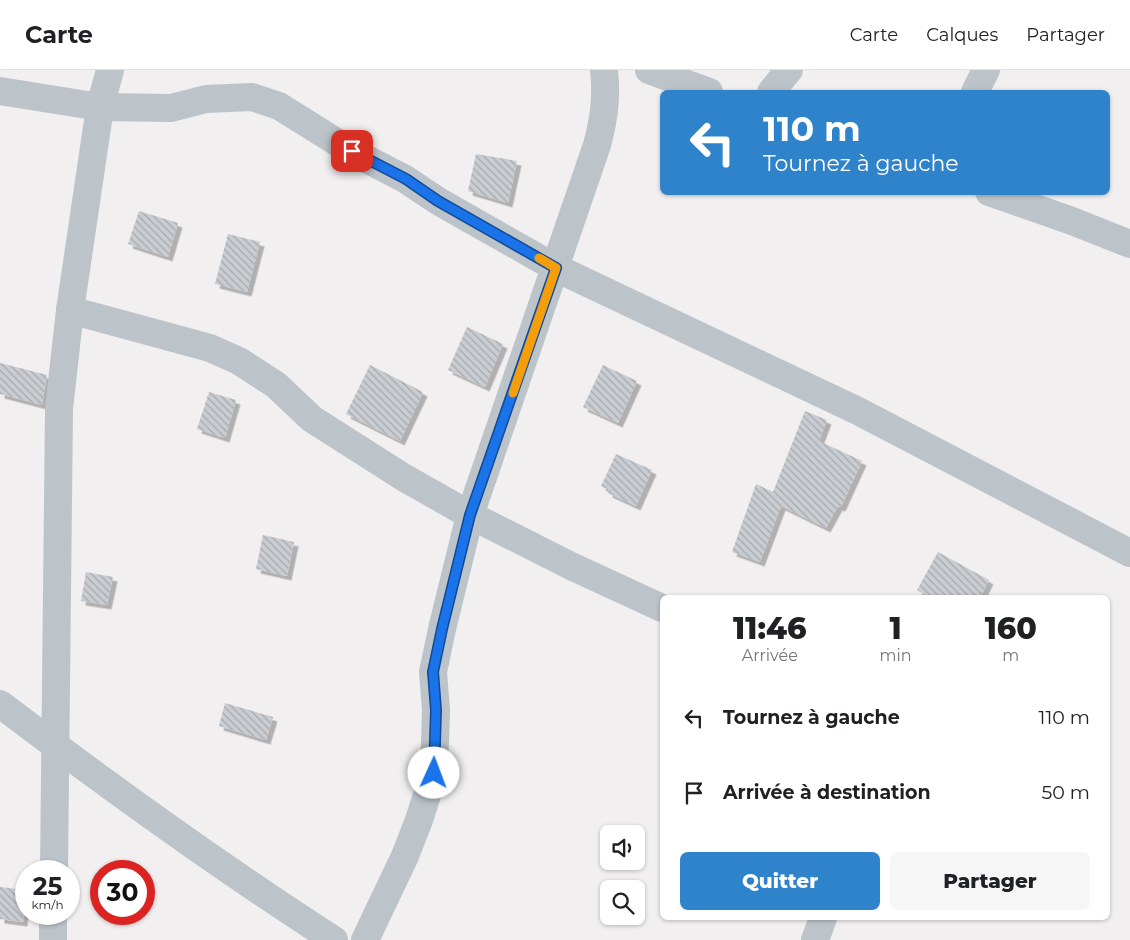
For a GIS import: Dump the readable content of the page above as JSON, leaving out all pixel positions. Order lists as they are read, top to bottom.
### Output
{
  "page": {
    "header": "Carte",
    "nav": ["Carte", "Calques", "Partager"],
    "turn": ["110 m", "Tournez à gauche"],
    "eta": [
      "11:46",
      "Arrivée",
      "1",
      "min",
      "160",
      "m"
    ],
    "list": [
      {
        "name": "Tournez à gauche",
        "value": "110 m"
      },
      {
        "name": "Arrivée à destination",
        "value": "50 m"
      }
    ],
    "buttons": ["Quitter", "Partager"],
    "speed": "25 km/h",
    "limit": "30"
  }
}
